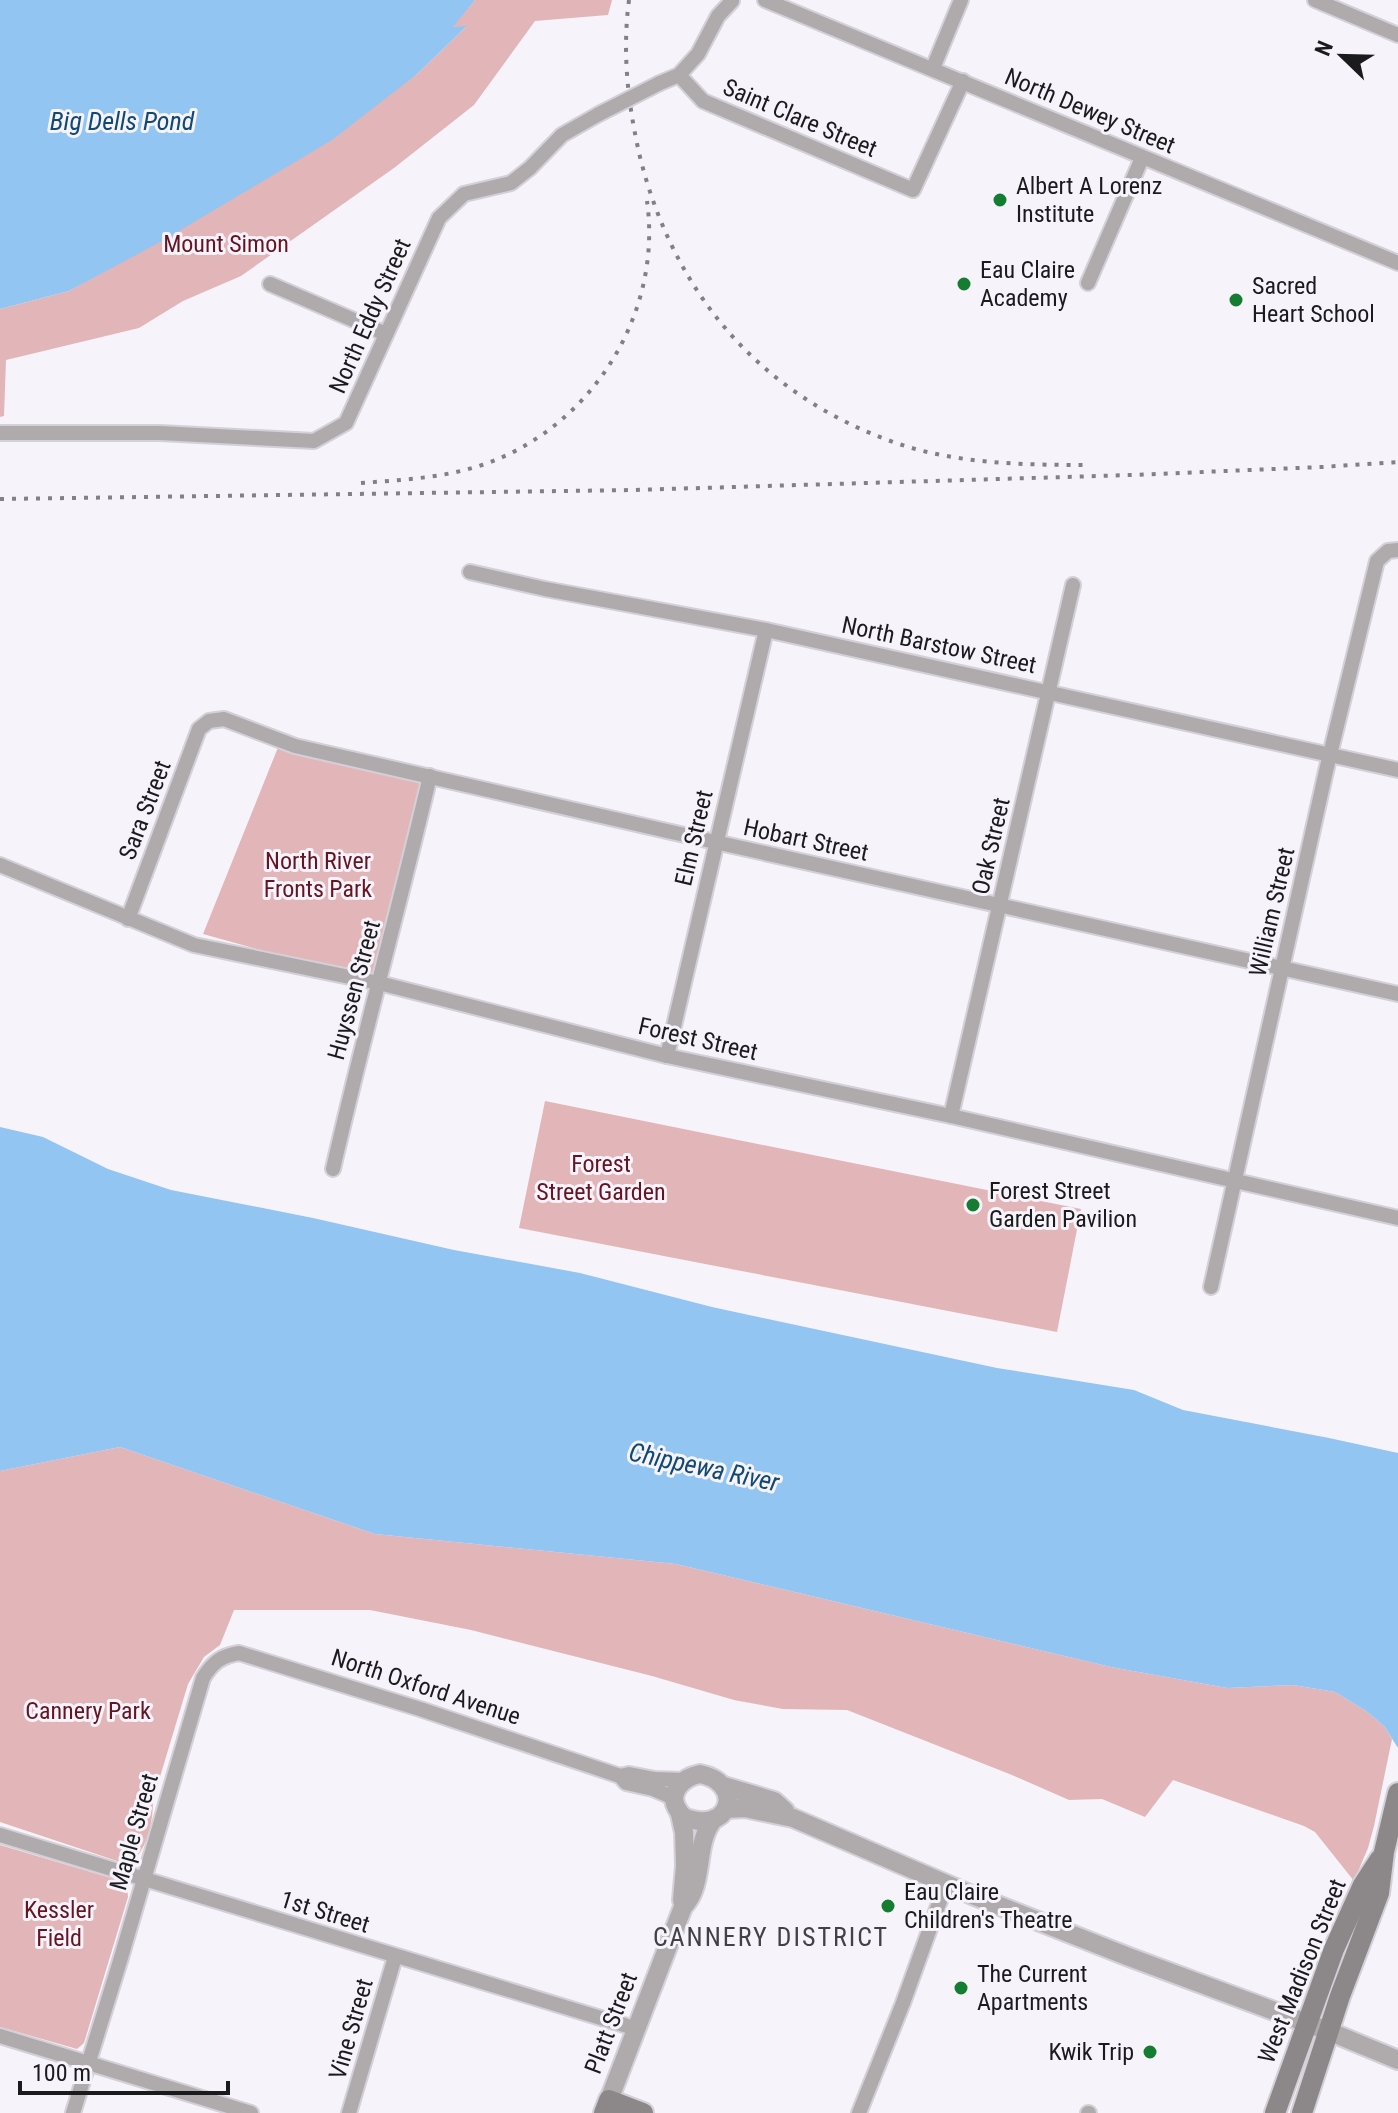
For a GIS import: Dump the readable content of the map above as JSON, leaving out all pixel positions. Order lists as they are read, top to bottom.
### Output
{
  "streets": {
    "main road": ["West Madison Street"],
    "street": [
      "North Dewey Street",
      "Saint Clare Street",
      "North Eddy Street",
      "North Barstow Street",
      "Sara Street",
      "Elm Street",
      "Hobart Street",
      "Oak Street",
      "William Street",
      "Huyssen Street",
      "Forest Street",
      "North Oxford Avenue",
      "Maple Street",
      "1st Street",
      "Platt Street",
      "Vine Street"
    ]
  },
  "crossings": [
    ["North Dewey Street", "Saint Clare Street"],
    ["Saint Clare Street", "North Eddy Street"],
    ["North Barstow Street", "Elm Street"],
    ["North Barstow Street", "Oak Street"],
    ["North Barstow Street", "William Street"],
    ["Sara Street", "Hobart Street"],
    ["Sara Street", "Forest Street"],
    ["Elm Street", "Hobart Street"],
    ["Elm Street", "Forest Street"],
    ["Hobart Street", "Oak Street"],
    ["Hobart Street", "William Street"],
    ["Hobart Street", "Huyssen Street"],
    ["Oak Street", "Forest Street"],
    ["William Street", "Forest Street"],
    ["Huyssen Street", "Forest Street"],
    ["North Oxford Avenue", "Maple Street"],
    ["North Oxford Avenue", "Platt Street"],
    ["Maple Street", "1st Street"],
    ["1st Street", "Platt Street"],
    ["1st Street", "Vine Street"]
  ],
  "districts": ["CANNERY DISTRICT"],
  "water": ["Big Dells Pond", "Chippewa River"],
  "parks": [
    "Mount Simon",
    "North River Fronts Park",
    "Forest Street Garden",
    "Cannery Park",
    "Kessler Field"
  ],
  "places": [
    "Albert A Lorenz Institute",
    "Eau Claire Academy",
    "Sacred Heart School",
    "Forest Street Garden Pavilion",
    "Eau Claire Children's Theatre",
    "The Current Apartments",
    "Kwik Trip"
  ],
  "scale_bar": "100 m",
  "north": "top left"
}
